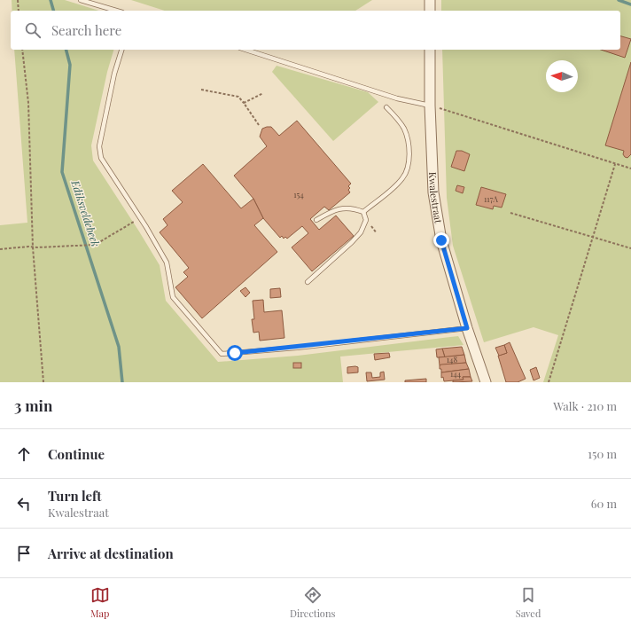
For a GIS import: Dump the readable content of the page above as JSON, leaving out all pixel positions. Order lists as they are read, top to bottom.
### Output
{
  "streets": {
    "street": ["Kwalestraat"]
  },
  "water": ["Ediksveldebeek"],
  "house_numbers": [
    "154",
    "117A",
    "148",
    "144"
  ],
  "north": "left",
  "page": {
    "search": "Search here",
    "heading": ["3 min", "Walk · 210 m"],
    "list": [
      ["Continue", "150 m"],
      ["Turn left", "Kwalestraat", "60 m"],
      "Arrive at destination"
    ],
    "nav": ["Map", "Directions", "Saved"]
  }
}
